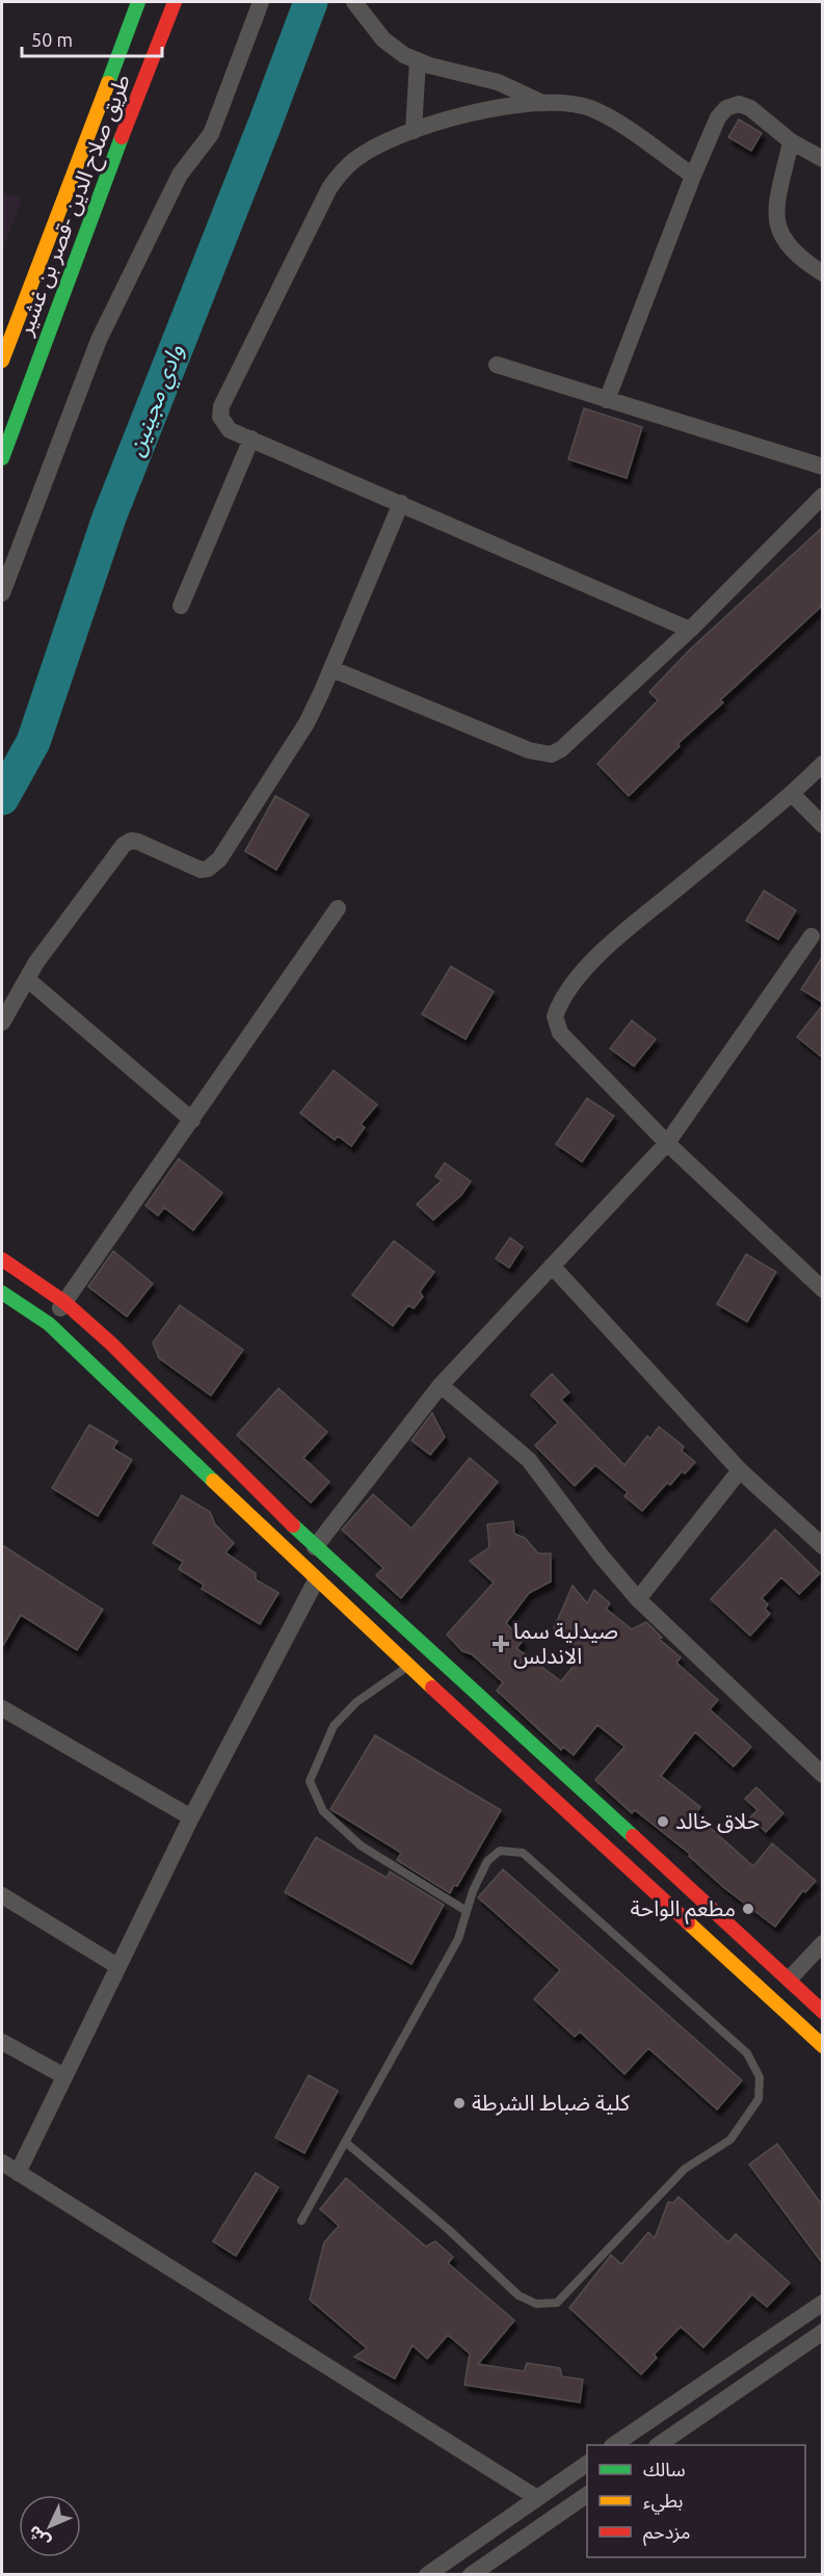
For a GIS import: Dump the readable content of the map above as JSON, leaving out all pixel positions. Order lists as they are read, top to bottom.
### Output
{
  "streets": {
    "main road": ["طريق صلاح الدين -قصر بن غشير"]
  },
  "water": ["وادي مجينين"],
  "places": {
    "health": ["صيدلية سما الاندلس"],
    "other": ["حلاق خالد", "مطعم الواحة", "كلية ضباط الشرطة"]
  },
  "legend": ["سالك", "بطيء", "مزدحم"],
  "scale_bar": "50 m",
  "north": "bottom left"
}
